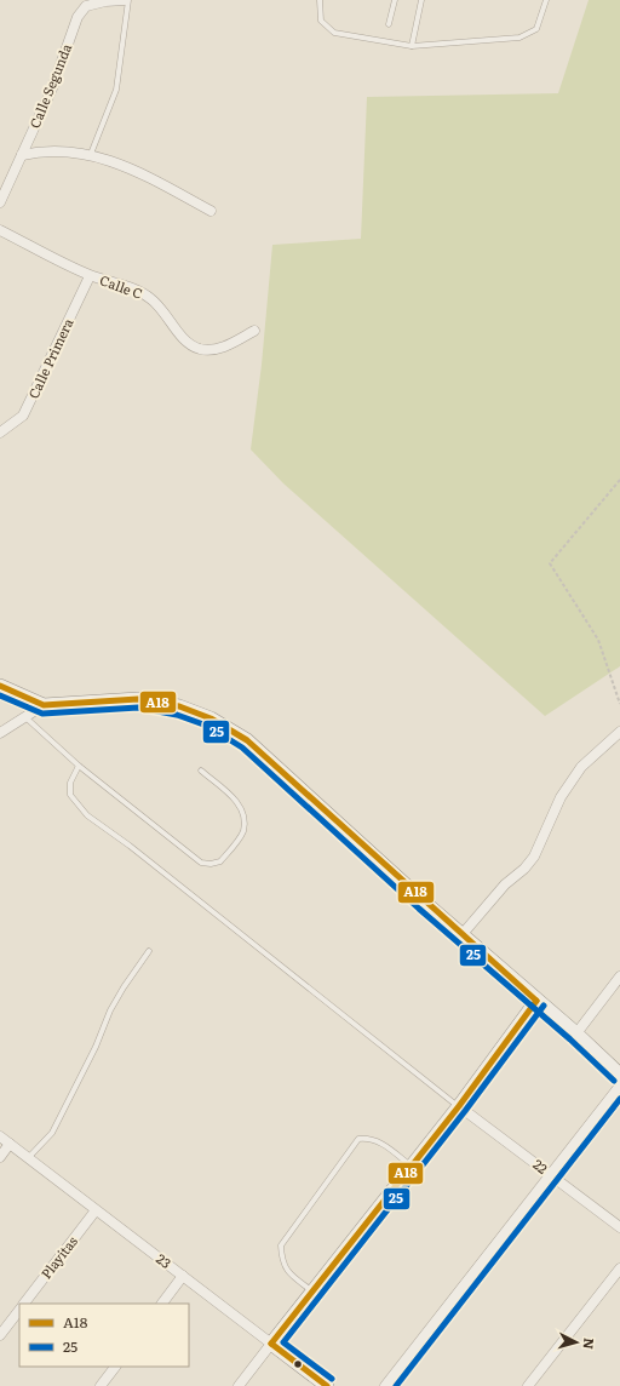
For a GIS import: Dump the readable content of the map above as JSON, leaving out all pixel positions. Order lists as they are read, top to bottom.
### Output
{
  "streets": {
    "street": [
      "Calle Segunda",
      "Calle C",
      "Calle Primera",
      "22",
      "Playitas",
      "23"
    ]
  },
  "crossings": [
    ["Calle C", "Calle Primera"],
    ["Playitas", "23"]
  ],
  "lines": ["transit line A18", "transit line 25"],
  "legend": ["A18", "25"],
  "north": "right"
}
